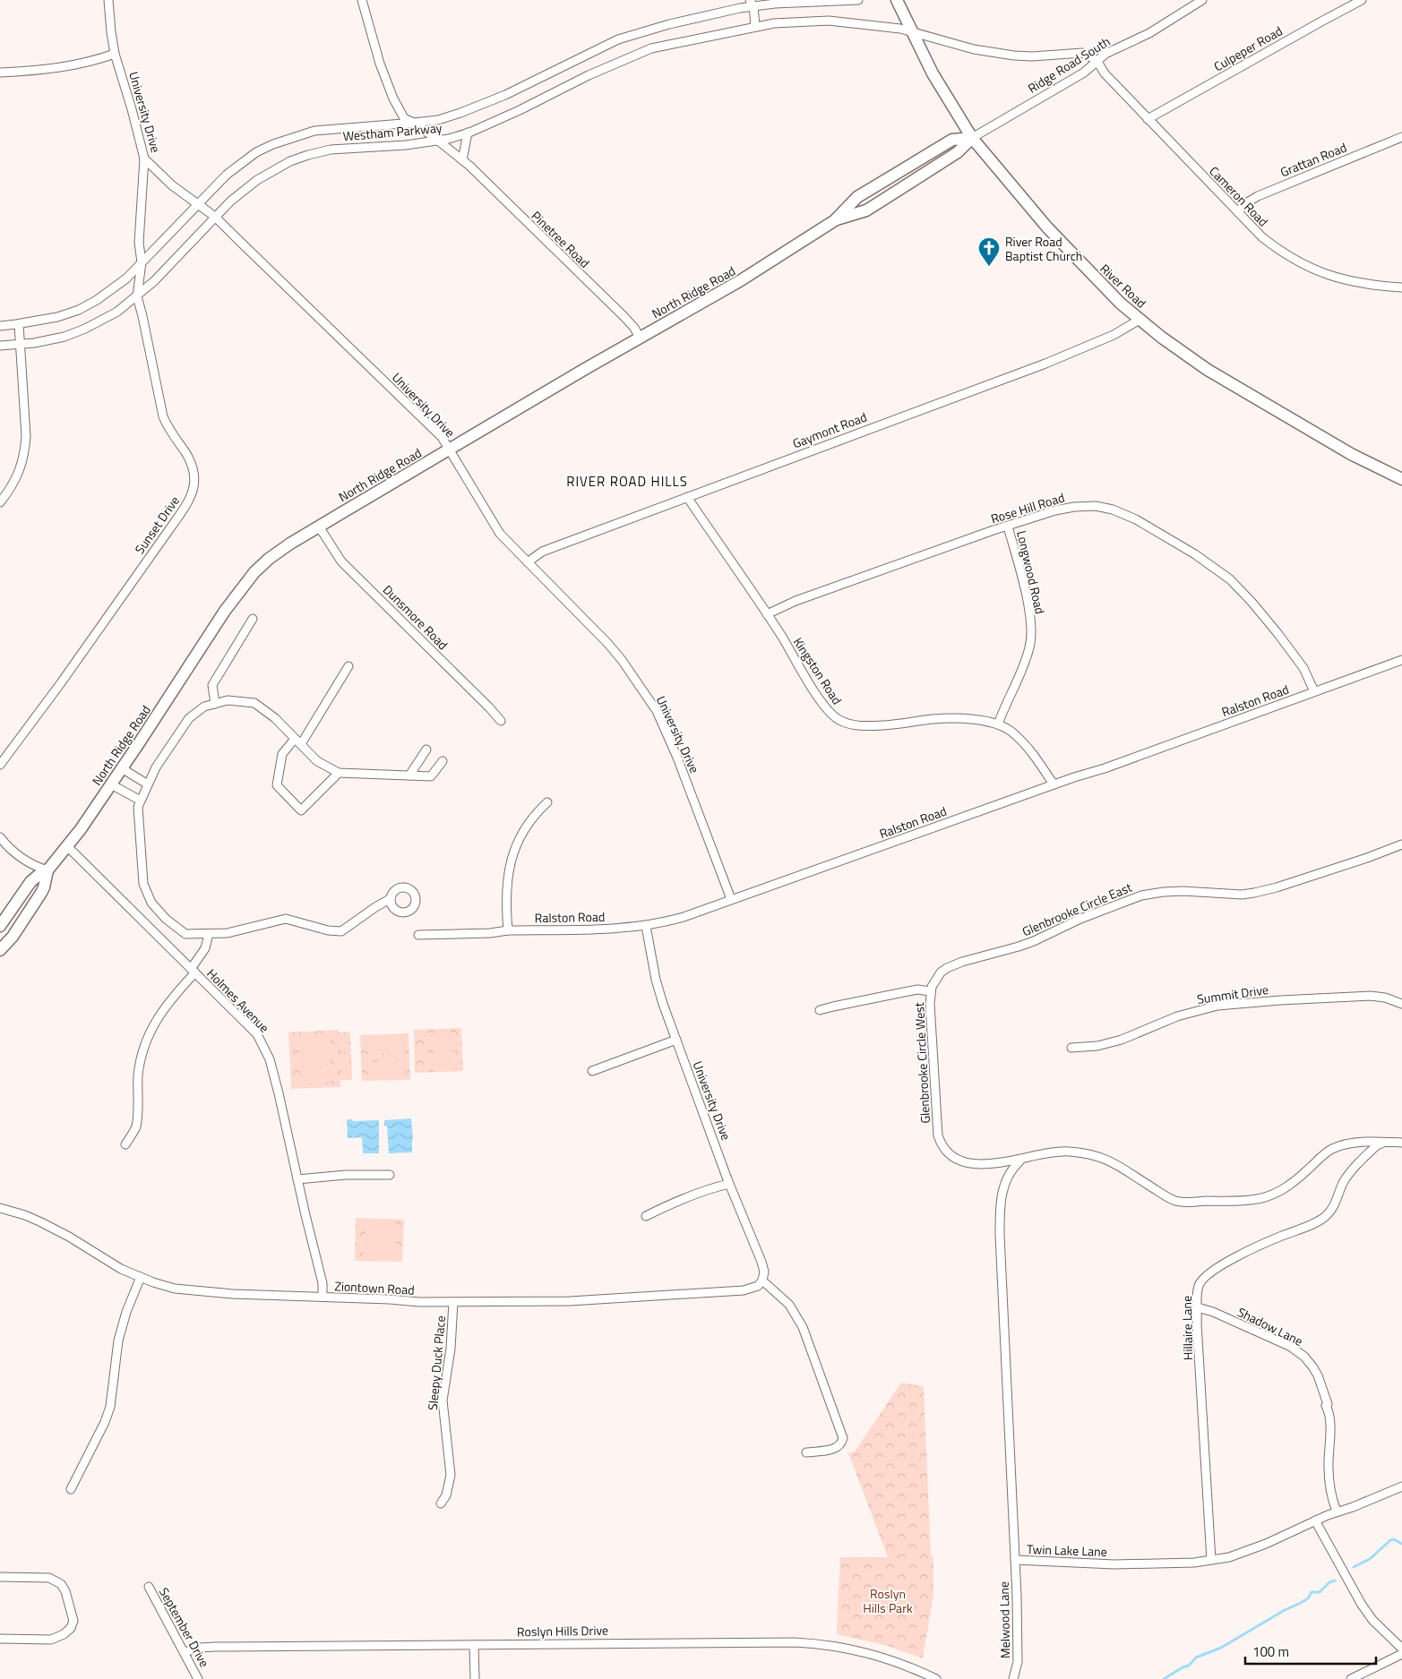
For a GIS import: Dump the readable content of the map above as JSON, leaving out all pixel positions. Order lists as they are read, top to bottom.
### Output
{
  "streets": {
    "main road": ["River Road", "North Ridge Road"],
    "street": [
      "Culpeper Road",
      "Ridge Road South",
      "University Drive",
      "Westham Parkway",
      "Grattan Road",
      "Cameron Road",
      "Pinetree Road",
      "Gaymont Road",
      "Rose Hill Road",
      "Sunset Drive",
      "Longwood Road",
      "Dunsmore Road",
      "Kingston Road",
      "Ralston Road",
      "Glenbrooke Circle East",
      "Summit Drive",
      "Holmes Avenue",
      "Glenbrooke Circle West",
      "Ziontown Road",
      "Shadow Lane",
      "Hillaire Lane",
      "Sleepy Duck Place",
      "Twin Lake Lane",
      "Melwood Lane",
      "September Drive",
      "Roslyn Hills Drive"
    ]
  },
  "crossings": [
    ["Culpeper Road", "Cameron Road"],
    ["Ridge Road South", "Westham Parkway"],
    ["Ridge Road South", "Cameron Road"],
    ["Ridge Road South", "River Road"],
    ["Ridge Road South", "North Ridge Road"],
    ["University Drive", "Westham Parkway"],
    ["University Drive", "North Ridge Road"],
    ["University Drive", "Gaymont Road"],
    ["University Drive", "Sunset Drive"],
    ["University Drive", "Ralston Road"],
    ["University Drive", "Ziontown Road"],
    ["Westham Parkway", "Cameron Road"],
    ["Westham Parkway", "Pinetree Road"],
    ["Westham Parkway", "River Road"],
    ["Westham Parkway", "Sunset Drive"],
    ["Grattan Road", "Cameron Road"],
    ["Pinetree Road", "North Ridge Road"],
    ["River Road", "North Ridge Road"],
    ["River Road", "Gaymont Road"],
    ["North Ridge Road", "Dunsmore Road"],
    ["North Ridge Road", "Holmes Avenue"],
    ["Gaymont Road", "Kingston Road"],
    ["Rose Hill Road", "Longwood Road"],
    ["Rose Hill Road", "Kingston Road"],
    ["Rose Hill Road", "Ralston Road"],
    ["Longwood Road", "Kingston Road"],
    ["Kingston Road", "Ralston Road"],
    ["Glenbrooke Circle East", "Glenbrooke Circle West"],
    ["Holmes Avenue", "Ziontown Road"],
    ["Glenbrooke Circle West", "Hillaire Lane"],
    ["Glenbrooke Circle West", "Twin Lake Lane"],
    ["Ziontown Road", "Sleepy Duck Place"],
    ["Shadow Lane", "Hillaire Lane"],
    ["Shadow Lane", "Twin Lake Lane"],
    ["Hillaire Lane", "Twin Lake Lane"],
    ["Twin Lake Lane", "Melwood Lane"],
    ["September Drive", "Roslyn Hills Drive"]
  ],
  "districts": ["RIVER ROAD HILLS"],
  "parks": ["Roslyn Hills Park"],
  "places": {
    "church": ["River Road Baptist Church"]
  },
  "scale_bar": "100 m"
}
